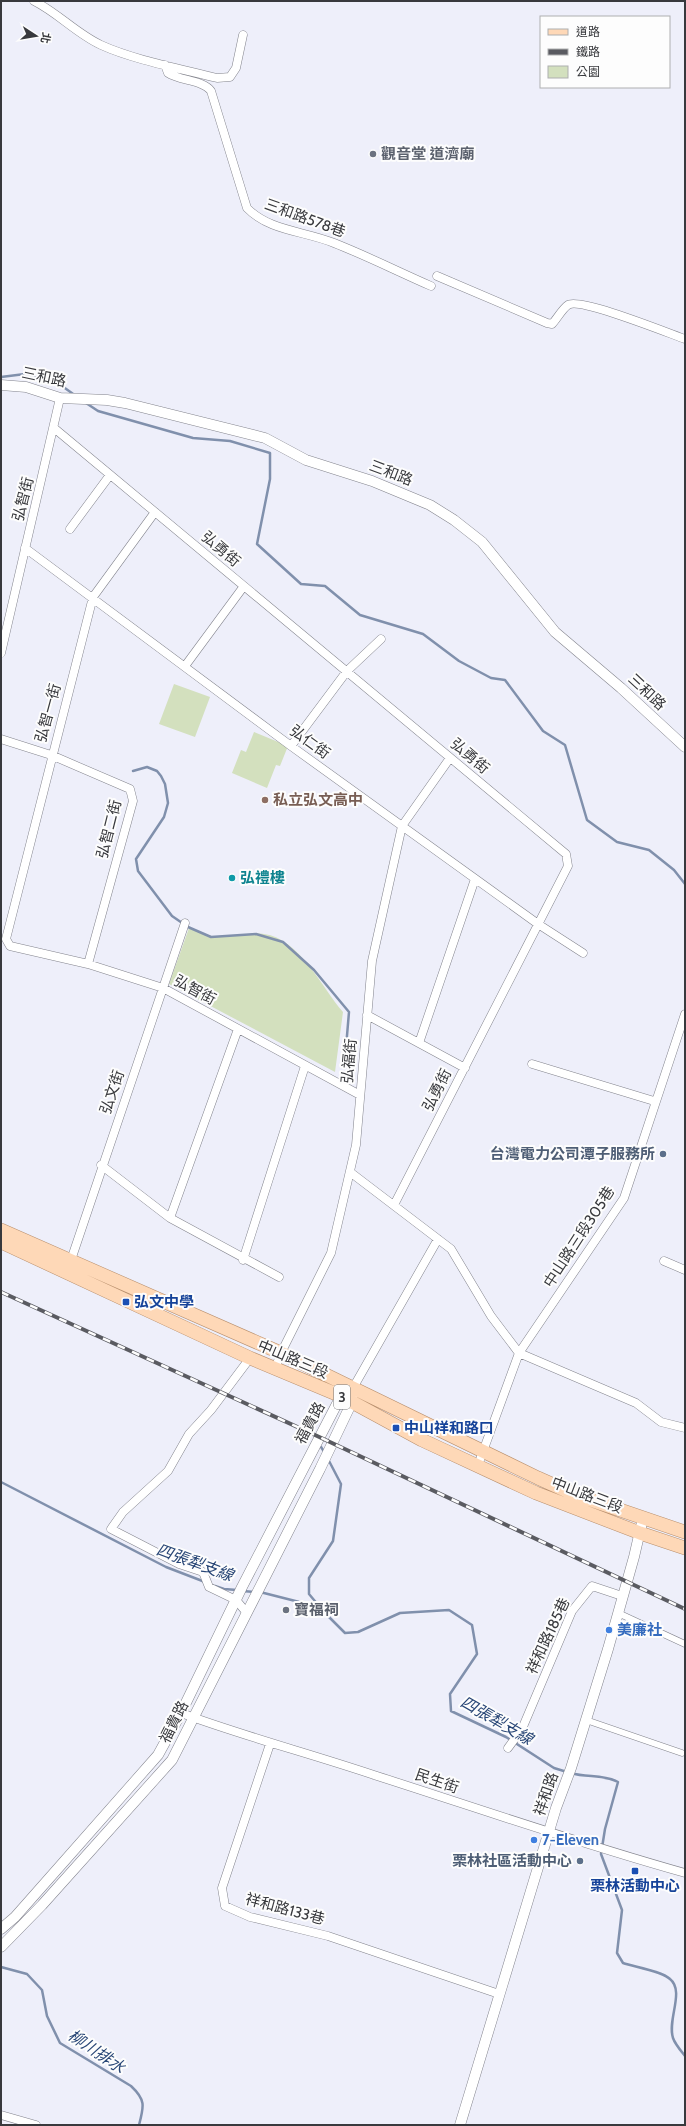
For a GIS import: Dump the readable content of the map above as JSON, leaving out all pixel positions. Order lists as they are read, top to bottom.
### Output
{
  "streets": {
    "main road": ["中山路三段", "3"],
    "street": [
      "三和路578巷",
      "三和路",
      "弘智街",
      "弘勇街",
      "弘智一街",
      "弘仁街",
      "弘智二街",
      "弘福街",
      "弘文街",
      "中山路三段305巷",
      "福貴路",
      "祥和路185巷",
      "民生街",
      "祥和路",
      "祥和路133巷"
    ]
  },
  "crossings": [
    ["三和路", "弘智街"],
    ["弘智街", "弘勇街"],
    ["弘智街", "弘智一街"],
    ["弘智街", "弘仁街"],
    ["弘智街", "弘智二街"],
    ["弘智街", "弘福街"],
    ["弘智街", "弘文街"],
    ["弘勇街", "弘智一街"],
    ["弘勇街", "弘仁街"],
    ["弘勇街", "弘福街"],
    ["弘智一街", "弘仁街"],
    ["弘智一街", "弘智二街"],
    ["弘仁街", "弘福街"],
    ["弘福街", "中山路三段"],
    ["弘文街", "中山路三段"],
    ["中山路三段305巷", "中山路三段"],
    ["中山路三段", "福貴路"],
    ["中山路三段", "祥和路"],
    ["福貴路", "民生街"],
    ["祥和路185巷", "祥和路"],
    ["民生街", "祥和路"],
    ["民生街", "祥和路133巷"],
    ["祥和路", "祥和路133巷"]
  ],
  "water": ["四張犁支線", "柳川排水"],
  "places": {
    "other": [
      "觀音堂 道濟廟",
      "私立弘文高中",
      "弘禮樓",
      "台灣電力公司潭子服務所",
      "寶福祠",
      "美廉社",
      "7-Eleven",
      "栗林社區活動中心"
    ],
    "transit": ["弘文中學", "中山祥和路口", "栗林活動中心"]
  },
  "legend": ["道路", "鐵路", "公園"],
  "north": "right"
}
